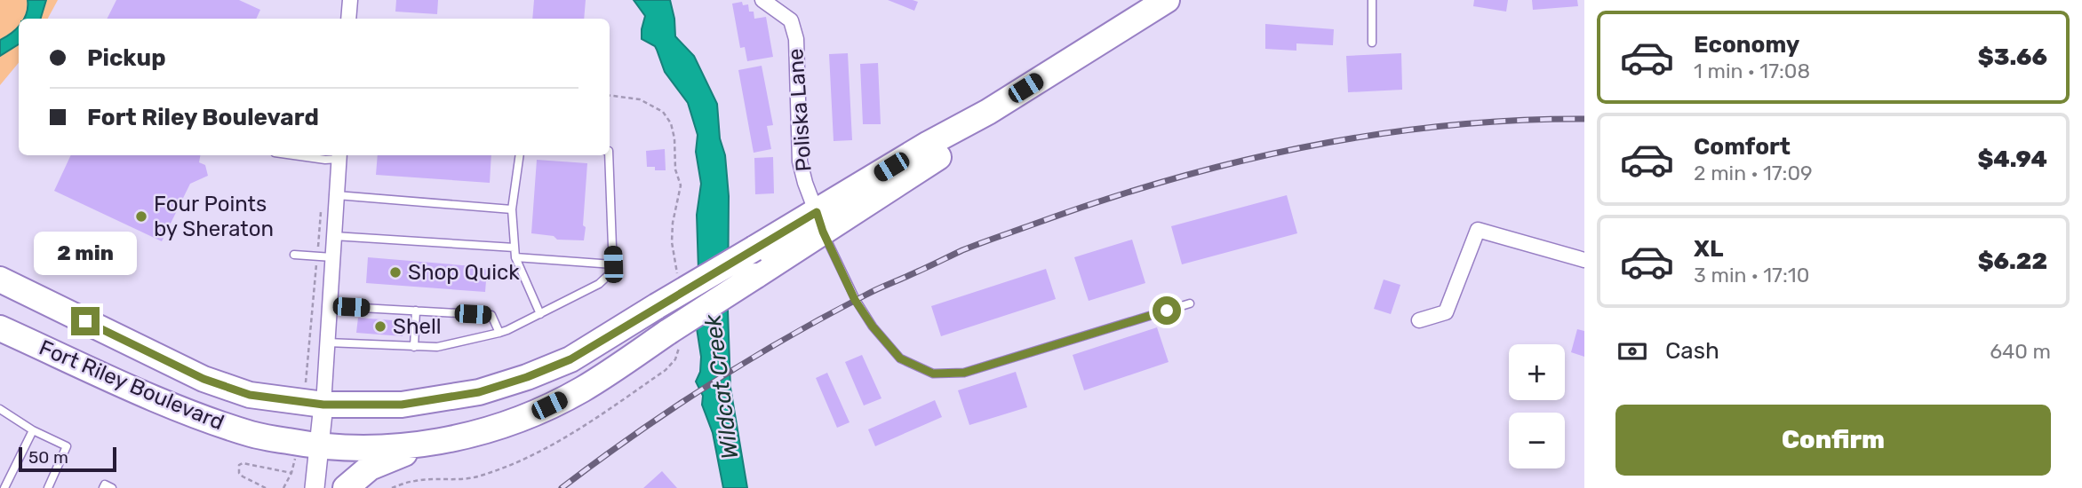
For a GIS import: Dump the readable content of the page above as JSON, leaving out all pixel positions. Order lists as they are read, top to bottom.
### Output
{
  "streets": {
    "highway": ["Fort Riley Boulevard"],
    "street": ["Poliska Lane"]
  },
  "crossings": [
    ["Poliska Lane", "Fort Riley Boulevard"]
  ],
  "water": ["Wildcat Creek"],
  "places": ["Four Points by Sheraton", "Shop Quick", "Shell"],
  "scale_bar": "50 m",
  "page": {
    "list": [
      {
        "name": "Economy",
        "note": "1 min · 17:08",
        "value": "$3.66"
      },
      {
        "name": "Comfort",
        "note": "2 min · 17:09",
        "value": "$4.94"
      },
      {
        "name": "XL",
        "note": "3 min · 17:10",
        "value": "$6.22"
      }
    ],
    "banner": ["Pickup", "Fort Riley Boulevard"],
    "bubble": "2 min",
    "pay": ["Cash", "640 m"],
    "map_buttons": ["+", "−"],
    "buttons": "Confirm",
    "scale": "50 m"
  }
}
